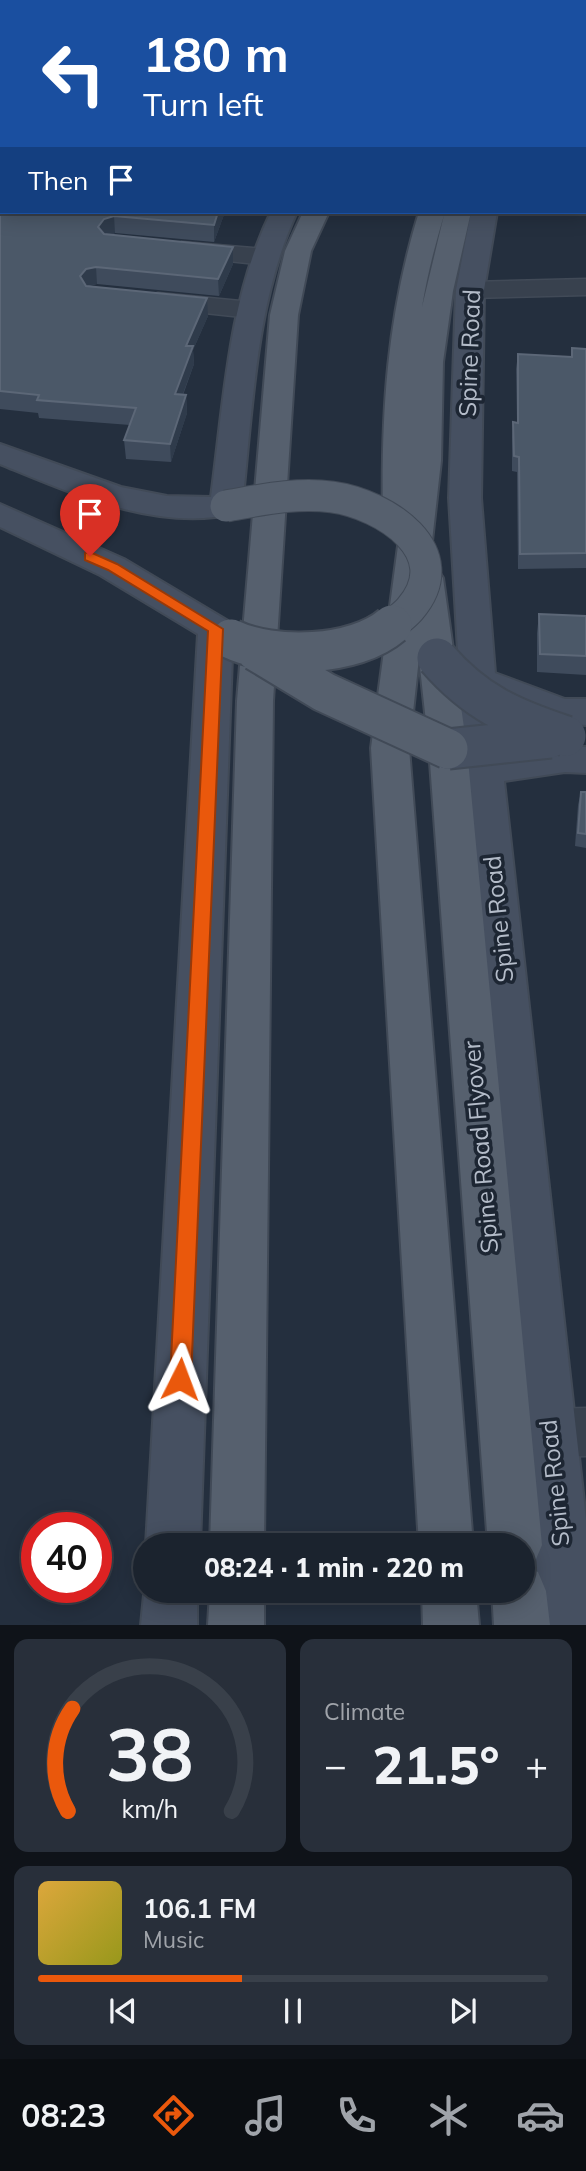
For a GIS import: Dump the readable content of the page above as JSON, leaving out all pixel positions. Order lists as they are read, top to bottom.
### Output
{
  "streets": {
    "main road": ["Spine Road", "Spine Road Flyover"]
  },
  "crossings": [
    ["Spine Road", "Spine Road Flyover"]
  ],
  "page": {
    "turn": ["180 m", "Turn left"],
    "then": "Then",
    "limit": "40",
    "trip": "08:24 · 1 min · 220 m",
    "tile": "Climate",
    "heat": ["−", "21.5°", "+"],
    "song": ["106.1 FM", "Music"],
    "tabs": "08:23",
    "gauge": ["38", "km/h"]
  }
}
